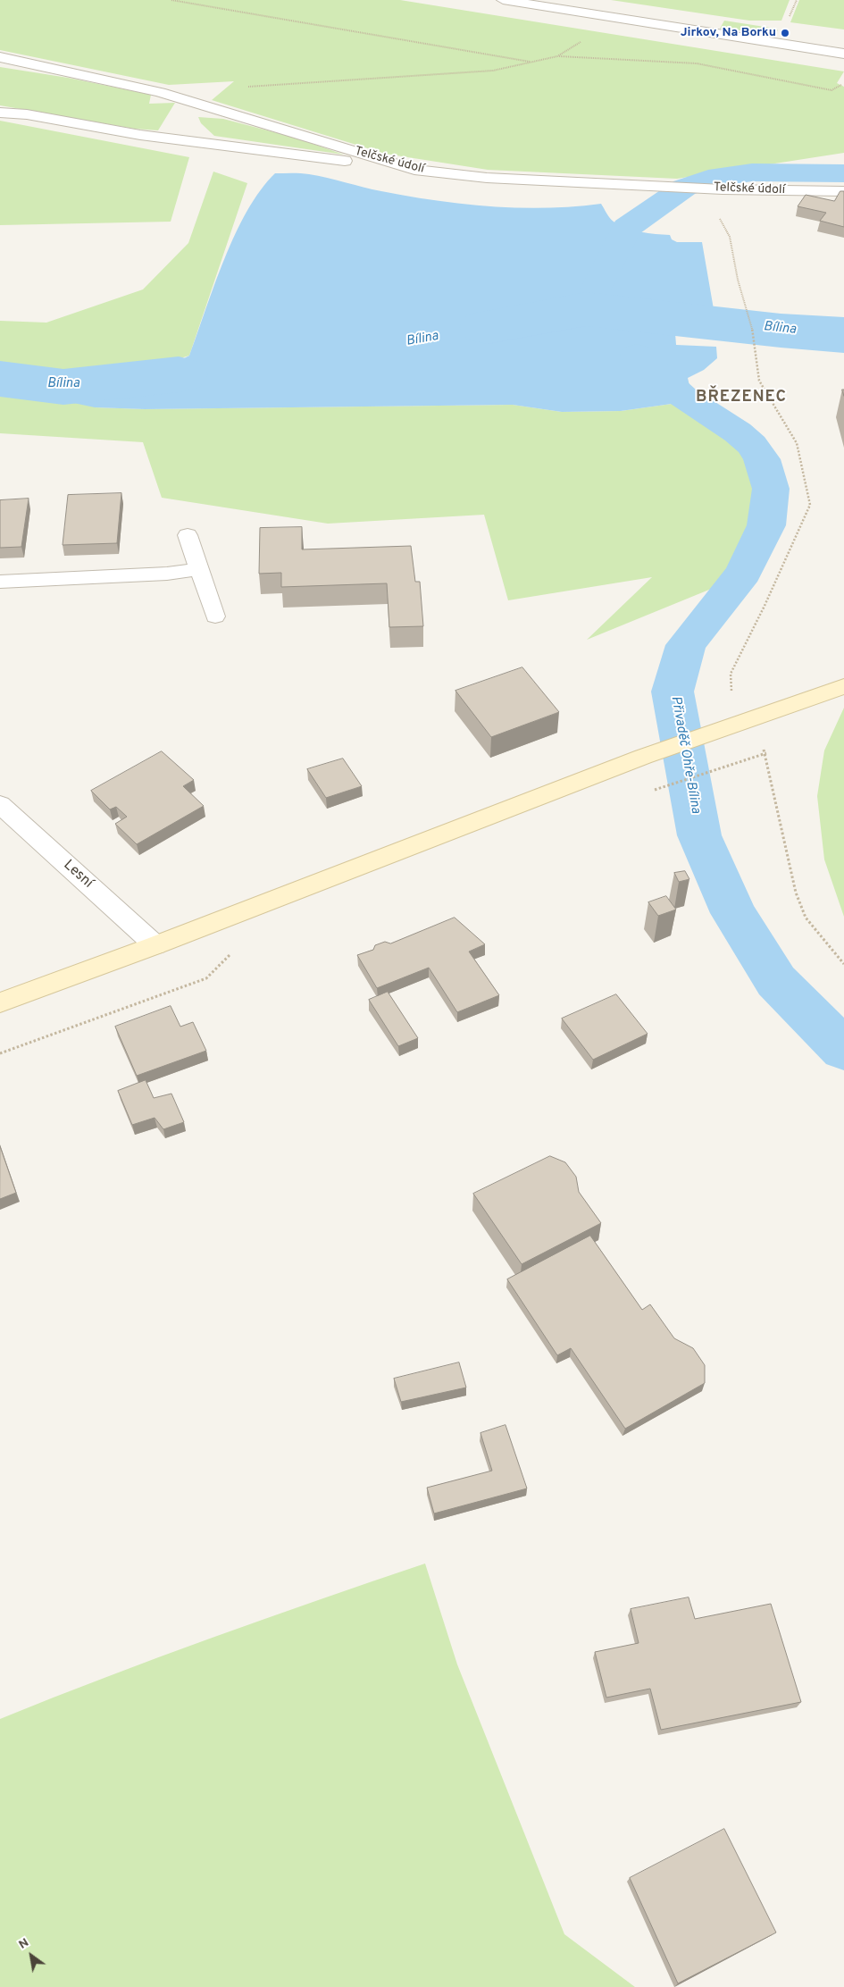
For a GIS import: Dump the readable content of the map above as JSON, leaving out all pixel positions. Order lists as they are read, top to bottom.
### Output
{
  "streets": {
    "street": ["Telčské údolí", "Lesní"]
  },
  "districts": ["BŘEZENEC"],
  "water": ["Bílina", "Přivaděč Ohře-Bílina"],
  "places": ["Jirkov, Na Borku"],
  "north": "top left"
}
